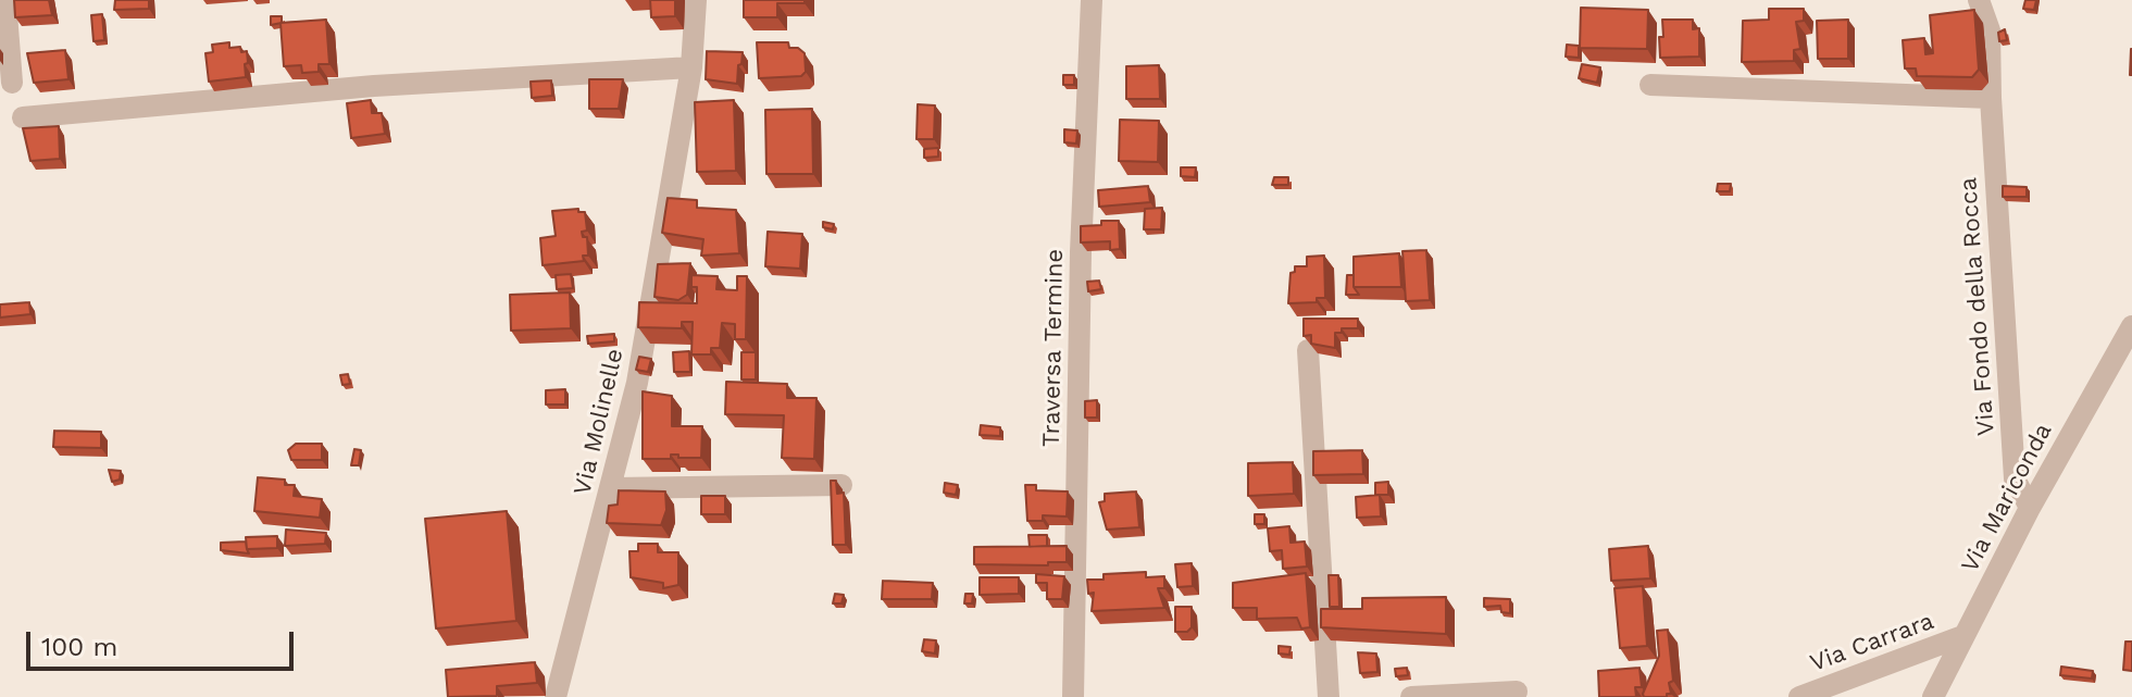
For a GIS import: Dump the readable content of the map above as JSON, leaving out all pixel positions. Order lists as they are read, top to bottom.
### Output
{
  "streets": {
    "street": [
      "Via Fondo della Rocca",
      "Traversa Termine",
      "Via Molinelle",
      "Via Mariconda",
      "Via Carrara"
    ]
  },
  "crossings": [
    ["Via Fondo della Rocca", "Via Mariconda"],
    ["Via Mariconda", "Via Carrara"]
  ],
  "scale_bar": "100 m"
}
